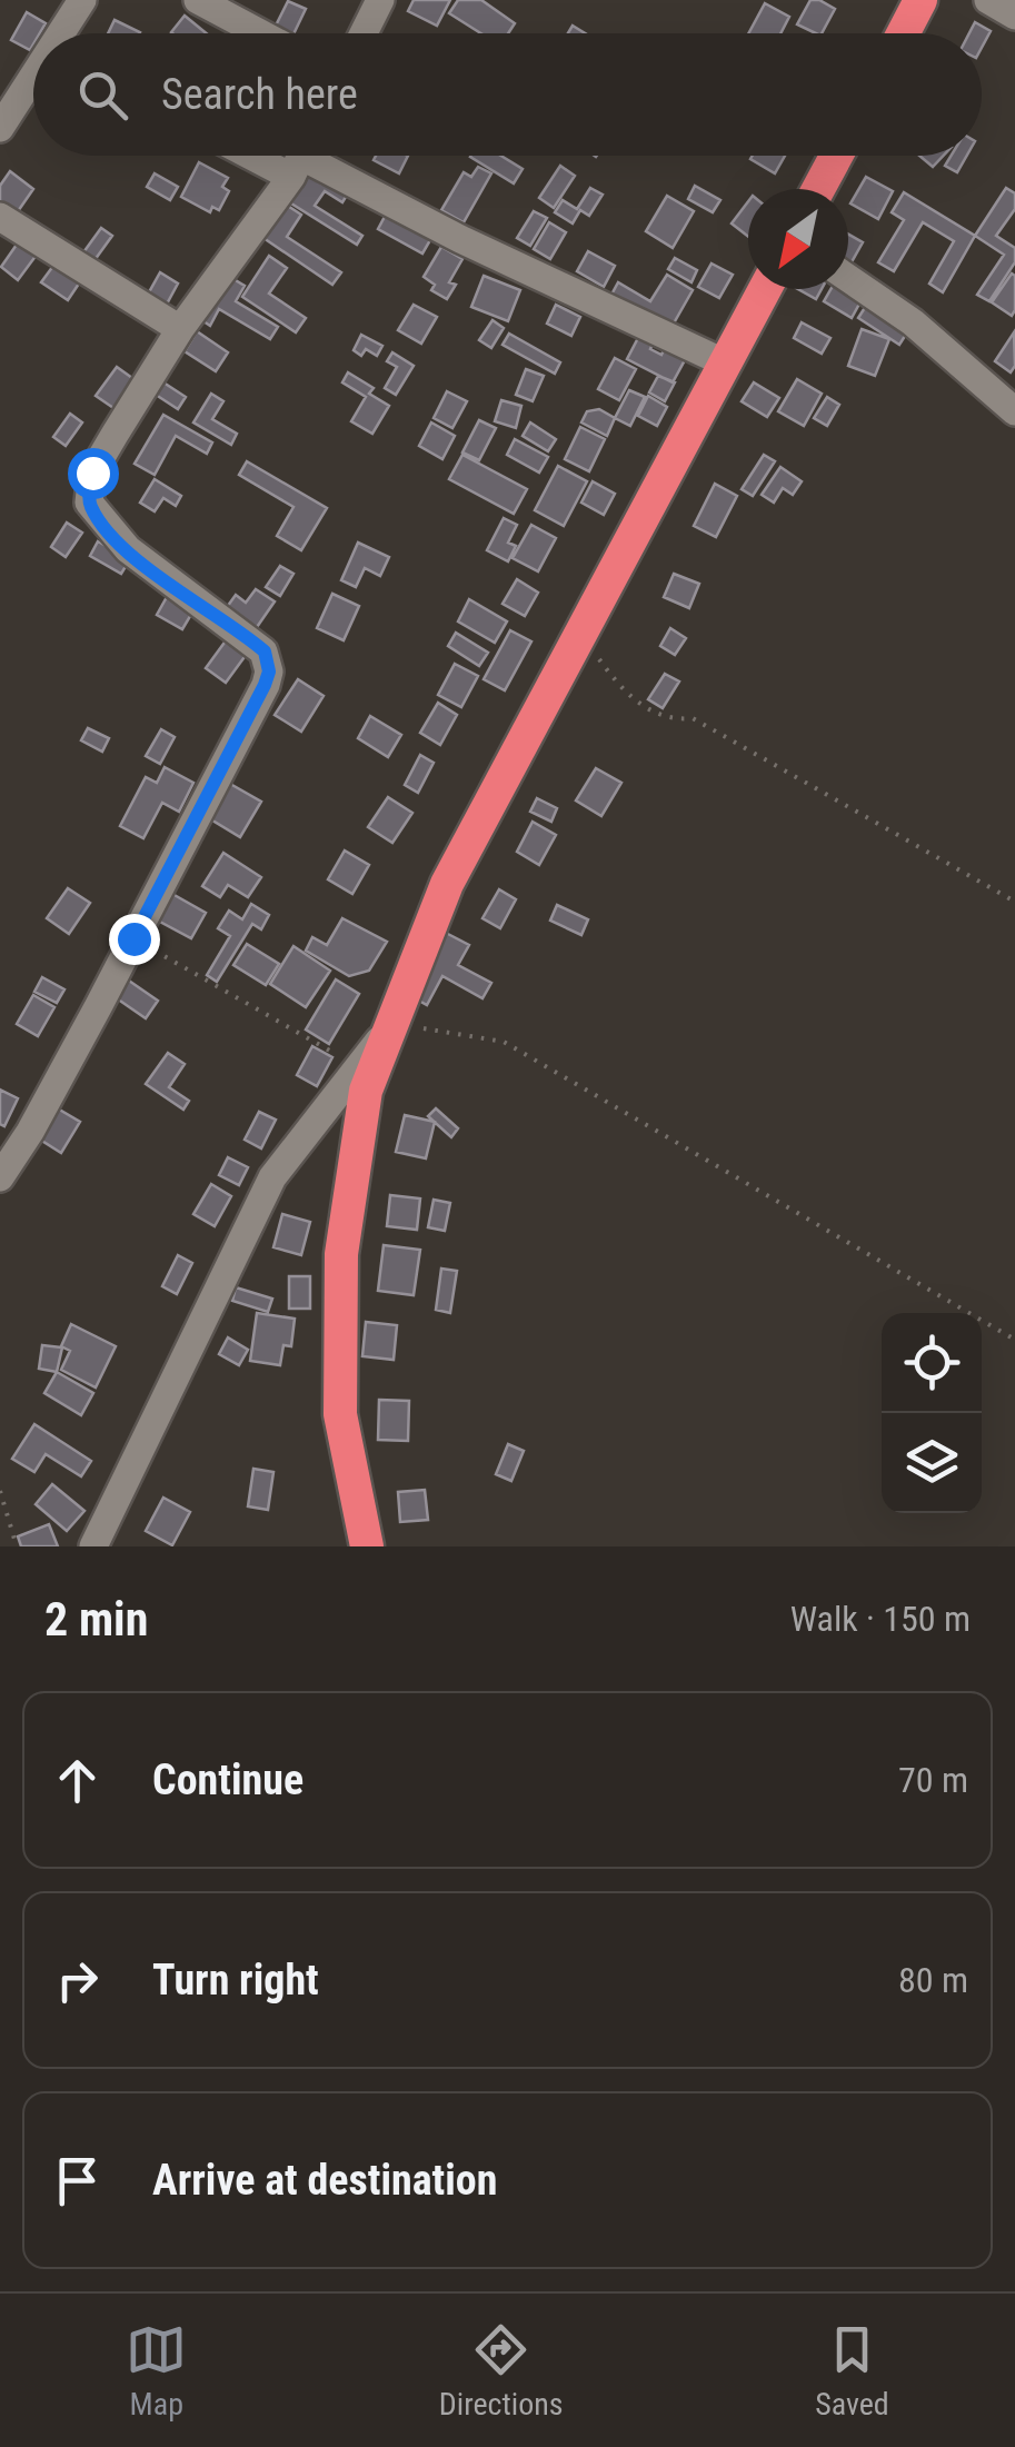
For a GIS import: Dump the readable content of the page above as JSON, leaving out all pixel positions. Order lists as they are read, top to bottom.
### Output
{
  "north": "bottom left",
  "page": {
    "search": "Search here",
    "heading": ["2 min", "Walk · 150 m"],
    "list": [
      ["Continue", "70 m"],
      ["Turn right", "80 m"],
      "Arrive at destination"
    ],
    "nav": ["Map", "Directions", "Saved"]
  }
}
